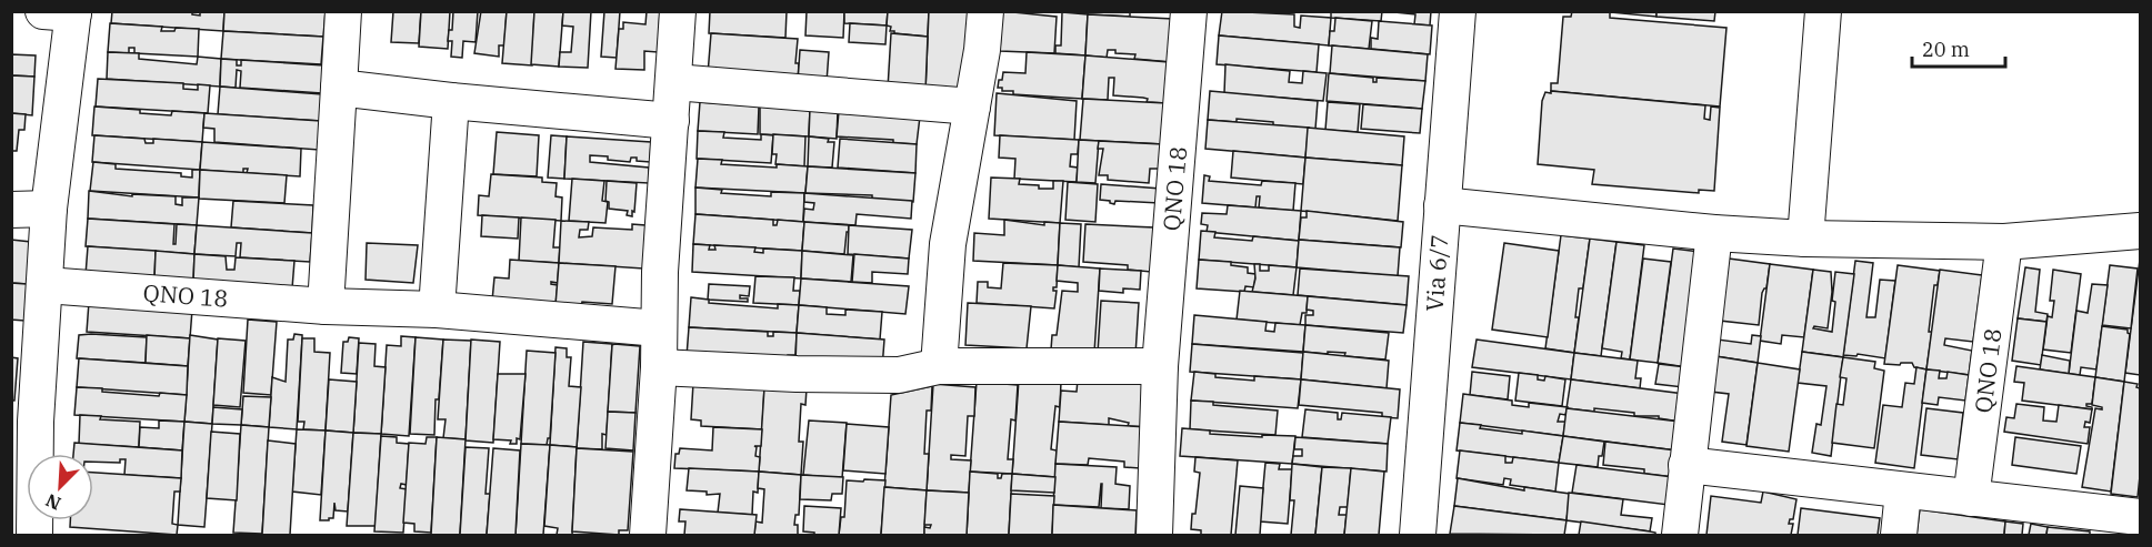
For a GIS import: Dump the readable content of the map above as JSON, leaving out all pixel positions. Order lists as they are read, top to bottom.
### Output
{
  "streets": {
    "street": ["QNO 18", "Via 6/7"]
  },
  "scale_bar": "20 m",
  "north": "bottom left"
}
